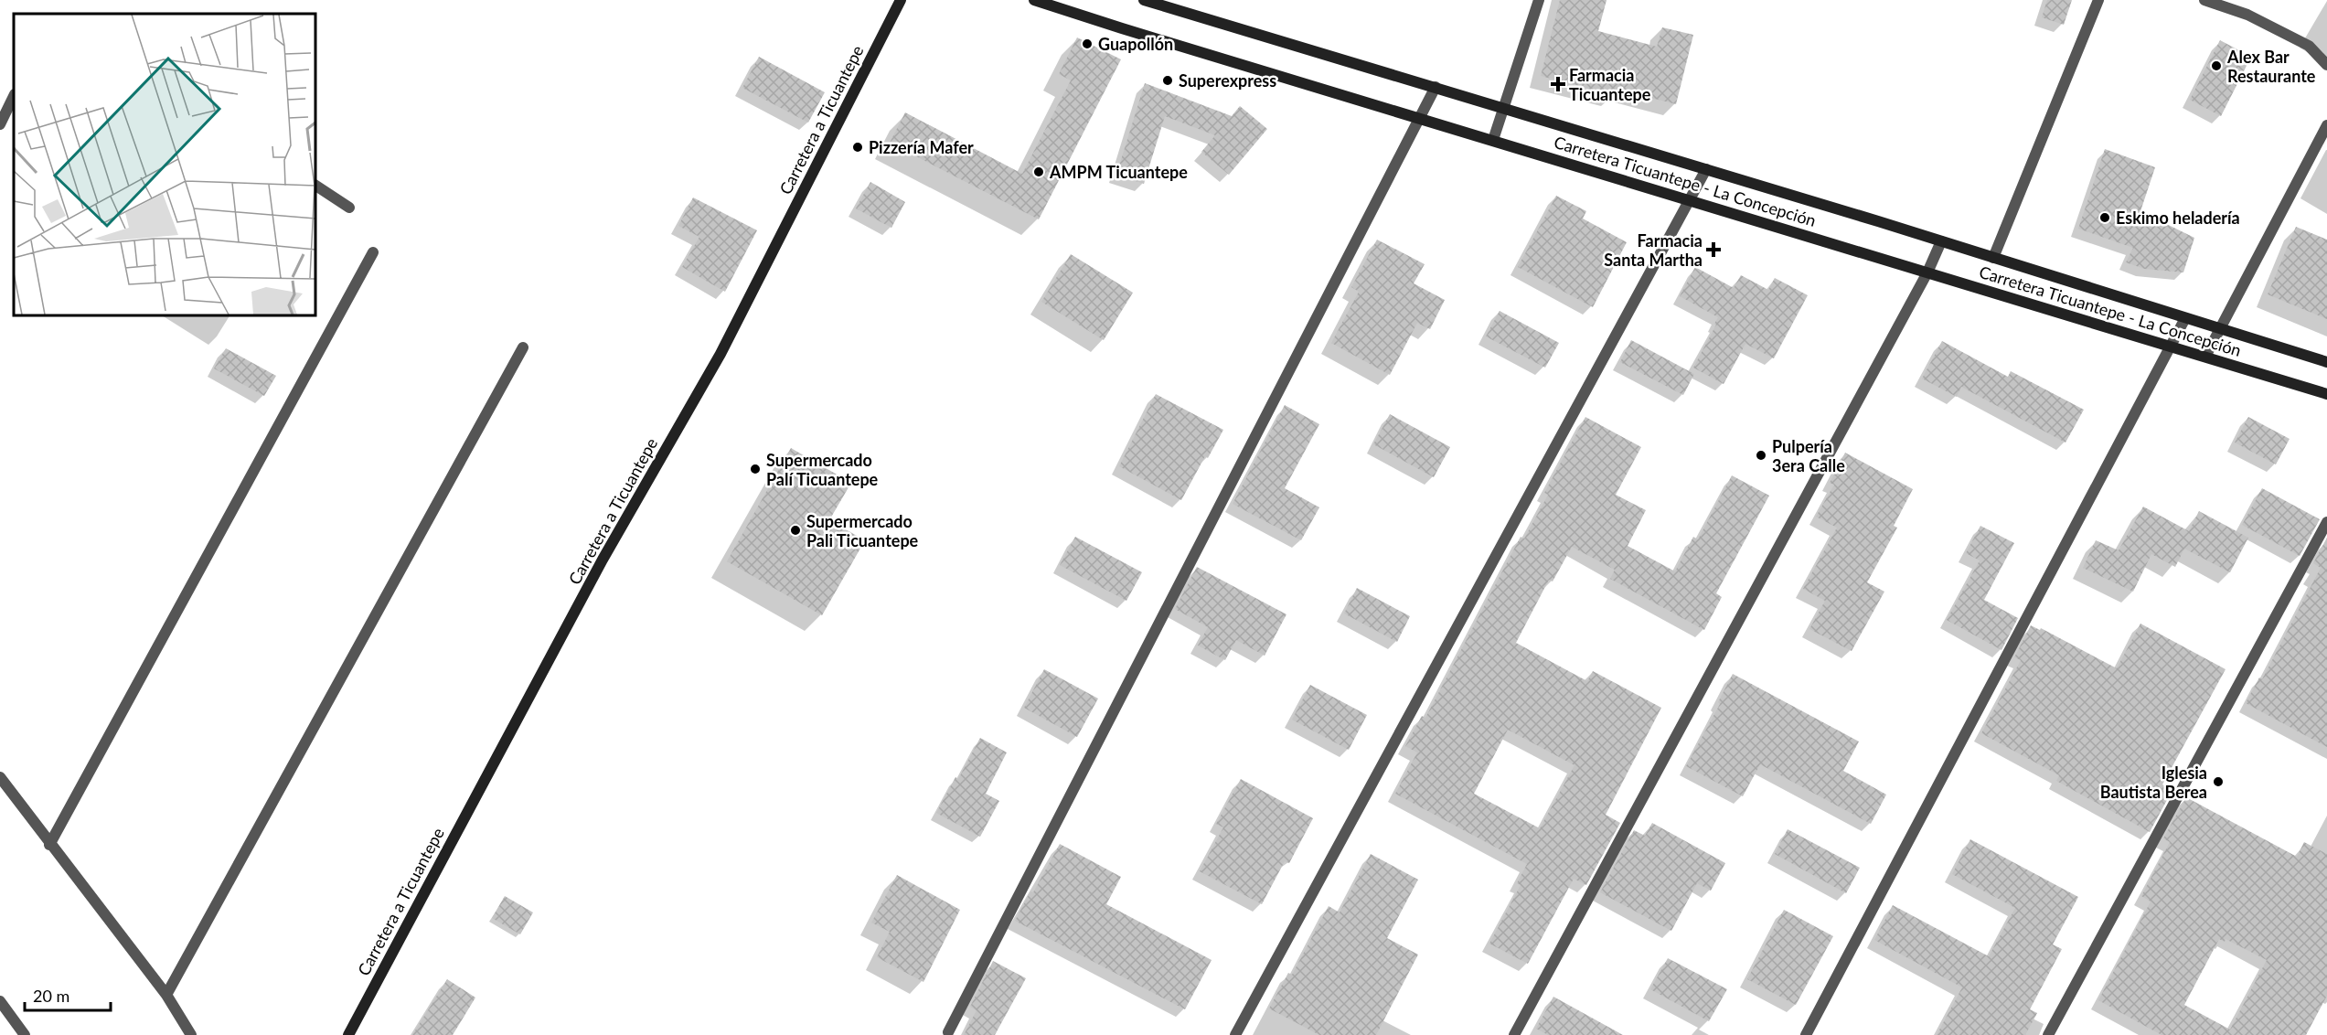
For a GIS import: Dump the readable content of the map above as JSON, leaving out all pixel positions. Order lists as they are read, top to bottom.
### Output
{
  "streets": {
    "main road": ["Carretera a Ticuantepe", "Carretera Ticuantepe - La Concepción"]
  },
  "places": {
    "other": [
      "Guapollón",
      "Alex Bar Restaurante",
      "Superexpress",
      "Pizzería Mafer",
      "AMPM Ticuantepe",
      "Eskimo heladería",
      "Pulpería 3era Calle",
      "Supermercado Palí Ticuantepe",
      "Supermercado Pali Ticuantepe",
      "Iglesia Bautista Berea"
    ],
    "health": ["Farmacia Ticuantepe", "Farmacia Santa Martha"]
  },
  "scale_bar": "20 m"
}
